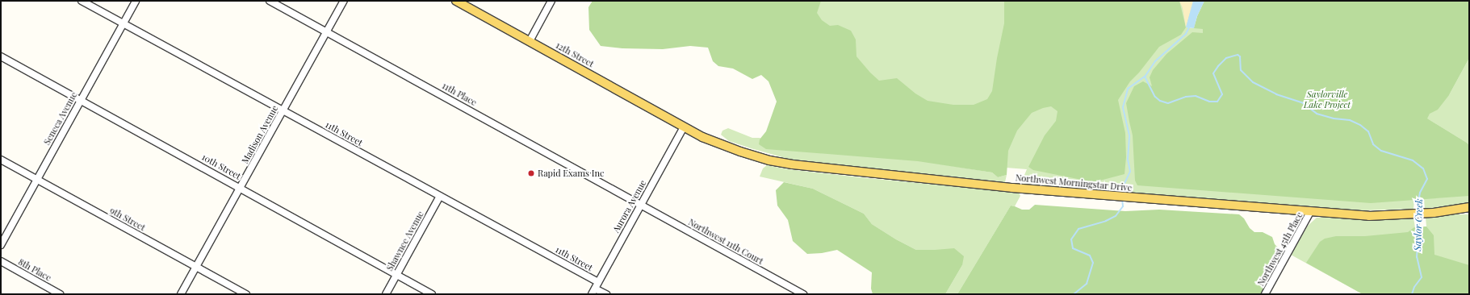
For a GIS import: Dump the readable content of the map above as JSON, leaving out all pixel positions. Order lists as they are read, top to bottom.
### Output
{
  "streets": {
    "main road": ["12th Street", "Northwest Morningstar Drive"],
    "street": [
      "11th Place",
      "Seneca Avenue",
      "11th Street",
      "Madison Avenue",
      "10th Street",
      "Aurora Avenue",
      "9th Street",
      "Shawnee Avenue",
      "Northwest 11th Court",
      "Northwest 45th Place",
      "8th Place"
    ]
  },
  "crossings": [
    ["12th Street", "Northwest Morningstar Drive"],
    ["12th Street", "Aurora Avenue"],
    ["11th Place", "Madison Avenue"],
    ["11th Place", "Aurora Avenue"],
    ["11th Place", "Northwest 11th Court"],
    ["Seneca Avenue", "11th Street"],
    ["Seneca Avenue", "10th Street"],
    ["Seneca Avenue", "9th Street"],
    ["11th Street", "Madison Avenue"],
    ["11th Street", "Aurora Avenue"],
    ["11th Street", "Shawnee Avenue"],
    ["Madison Avenue", "10th Street"],
    ["Madison Avenue", "9th Street"],
    ["10th Street", "Shawnee Avenue"],
    ["Northwest Morningstar Drive", "Aurora Avenue"],
    ["Northwest Morningstar Drive", "Northwest 45th Place"],
    ["Aurora Avenue", "Northwest 11th Court"]
  ],
  "water": ["Saylor Creek"],
  "parks": ["Saylorville Lake Project"],
  "places": ["Rapid Exams Inc"]
}
